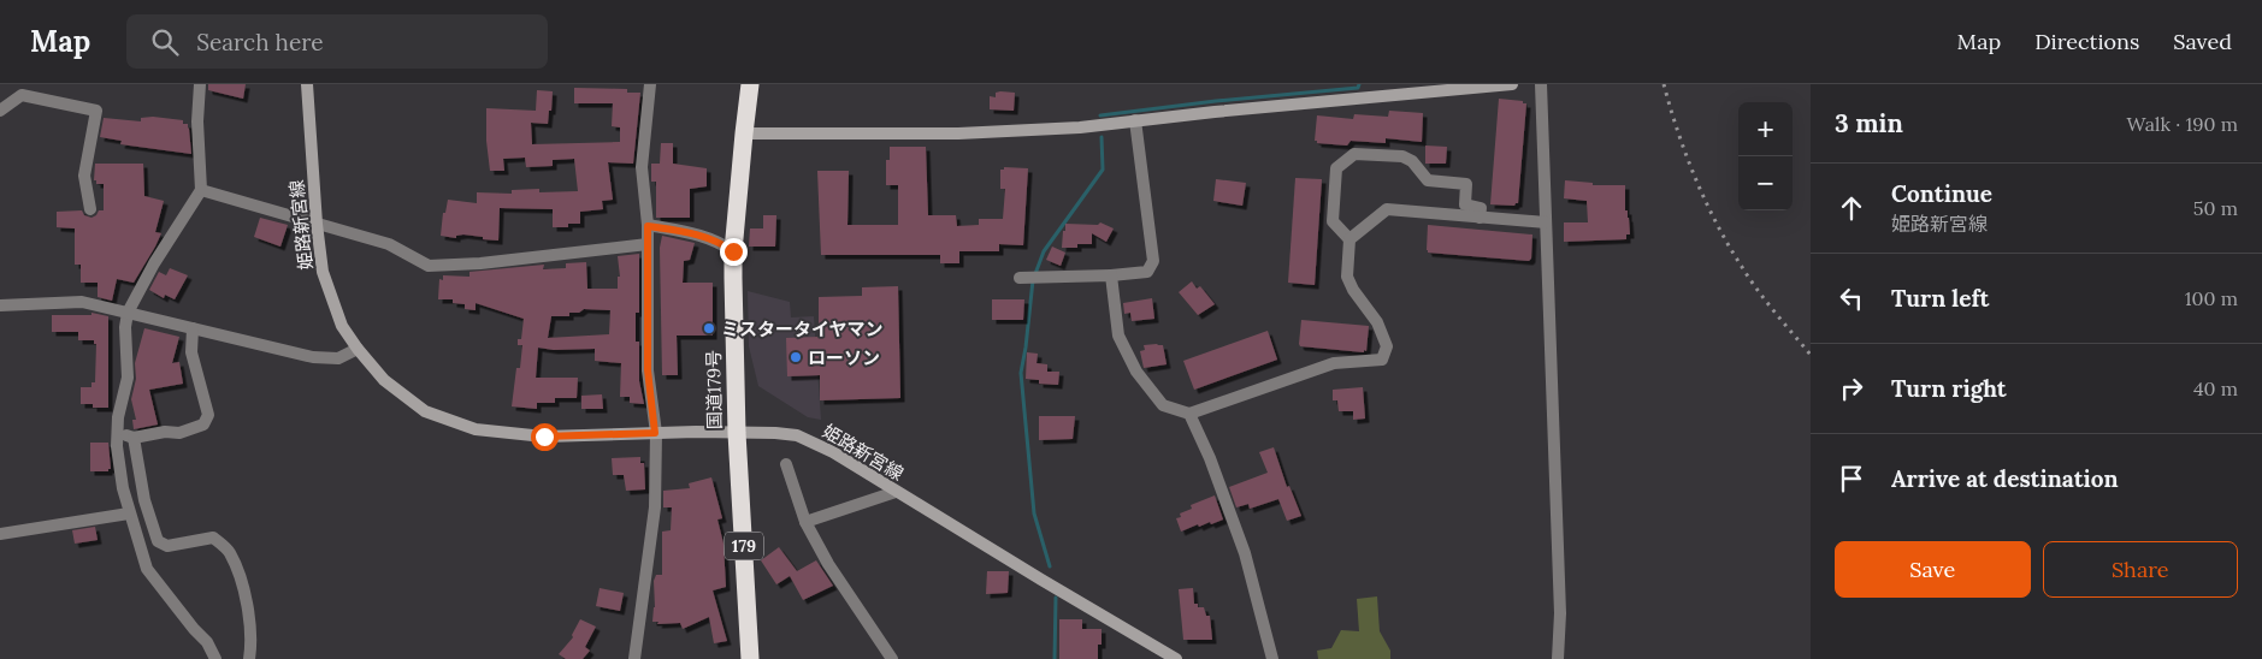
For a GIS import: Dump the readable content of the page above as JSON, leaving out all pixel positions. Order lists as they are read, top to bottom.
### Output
{
  "streets": {
    "highway": ["国道179号", "179"],
    "main road": ["姫路新宮線"]
  },
  "crossings": [
    ["姫路新宮線", "国道179号"]
  ],
  "places": ["ミスタータイヤマン", "ローソン"],
  "page": {
    "header": "Map",
    "search": "Search here",
    "nav": ["Map", "Directions", "Saved"],
    "heading": ["3 min", "Walk · 190 m"],
    "map_buttons": ["+", "−"],
    "list": [
      ["Continue", "姫路新宮線", "50 m"],
      ["Turn left", "100 m"],
      ["Turn right", "40 m"],
      "Arrive at destination"
    ],
    "buttons": ["Save", "Share"]
  }
}
